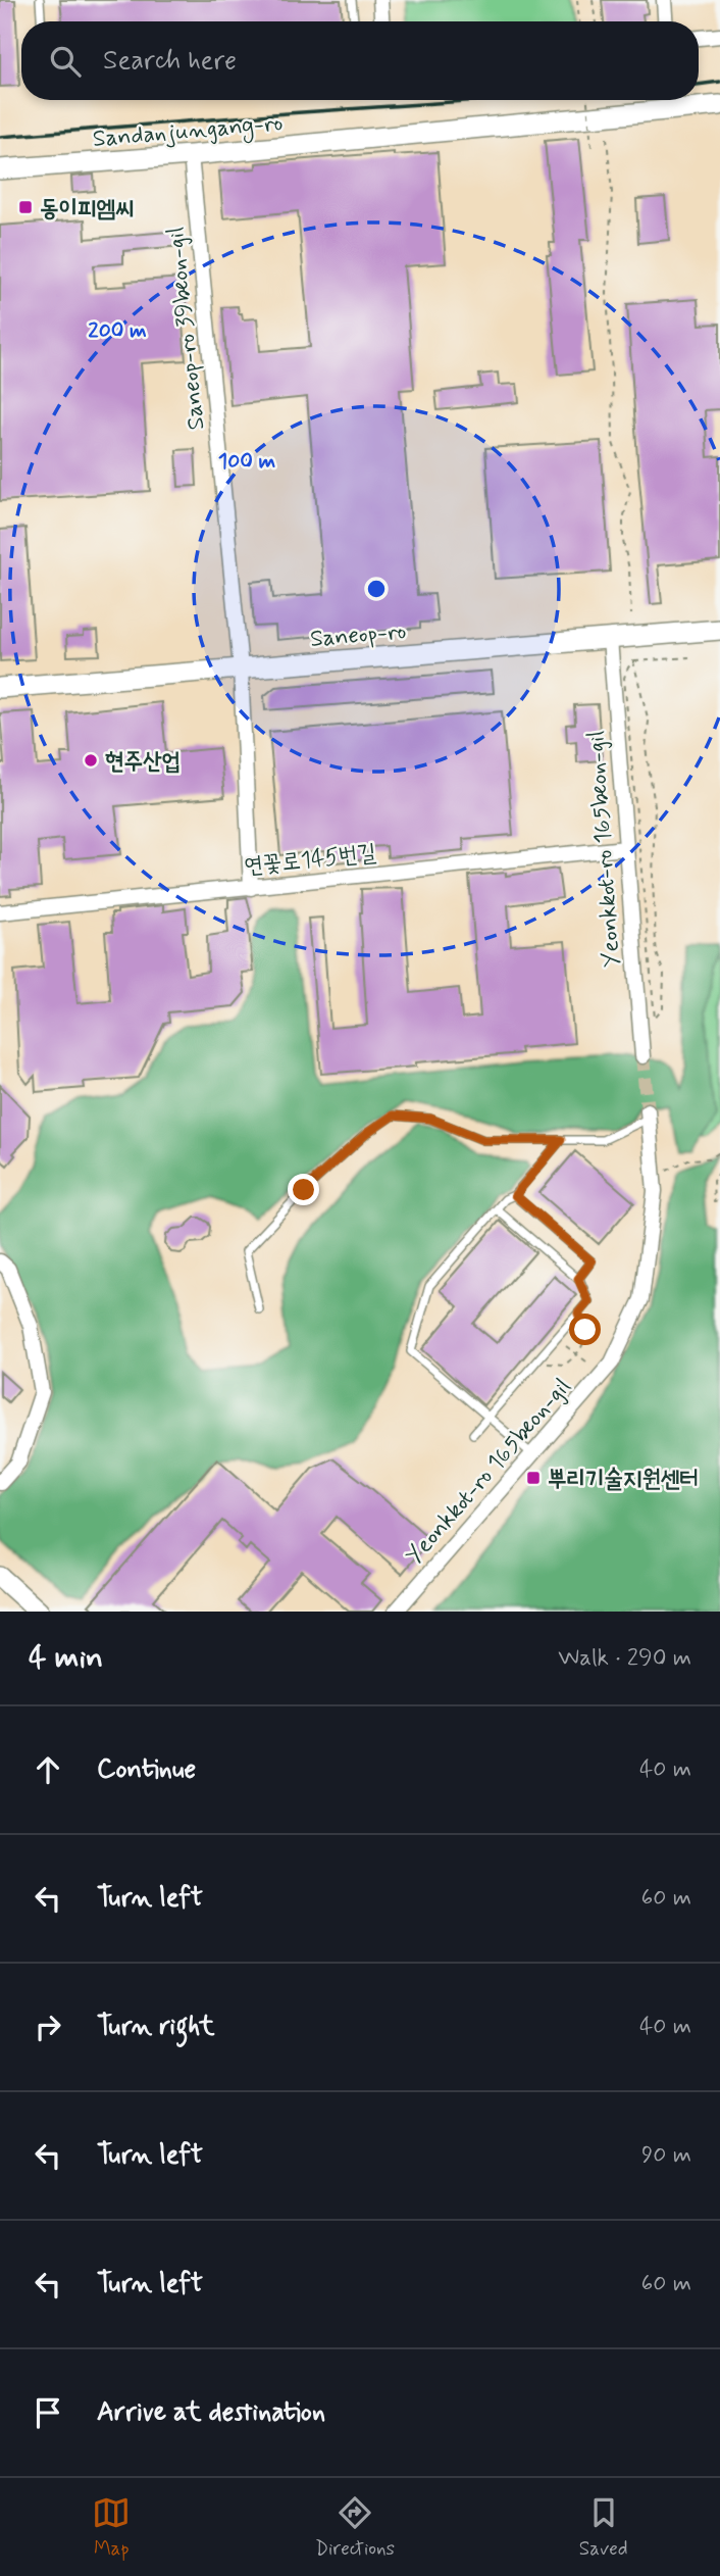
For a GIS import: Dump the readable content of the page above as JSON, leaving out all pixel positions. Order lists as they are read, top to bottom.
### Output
{
  "streets": {
    "street": [
      "Sandanjungang-ro",
      "Saneop-ro 39beon-gil",
      "Saneop-ro",
      "Yeonkkot-ro 165beon-gil",
      "연꽃로145번길"
    ]
  },
  "crossings": [
    ["Sandanjungang-ro", "Saneop-ro 39beon-gil"],
    ["Saneop-ro 39beon-gil", "Saneop-ro"],
    ["Saneop-ro 39beon-gil", "연꽃로145번길"],
    ["Saneop-ro", "Yeonkkot-ro 165beon-gil"],
    ["Yeonkkot-ro 165beon-gil", "연꽃로145번길"]
  ],
  "places": {
    "transit": ["동이피엠씨", "뿌리기술지원센터"],
    "other": ["현주산업"]
  },
  "page": {
    "search": "Search here",
    "heading": ["4 min", "Walk · 290 m"],
    "list": [
      ["Continue", "40 m"],
      ["Turn left", "60 m"],
      ["Turn right", "40 m"],
      ["Turn left", "90 m"],
      ["Turn left", "60 m"],
      "Arrive at destination"
    ],
    "nav": ["Map", "Directions", "Saved"]
  },
  "rings": ["200 m", "100 m"]
}
